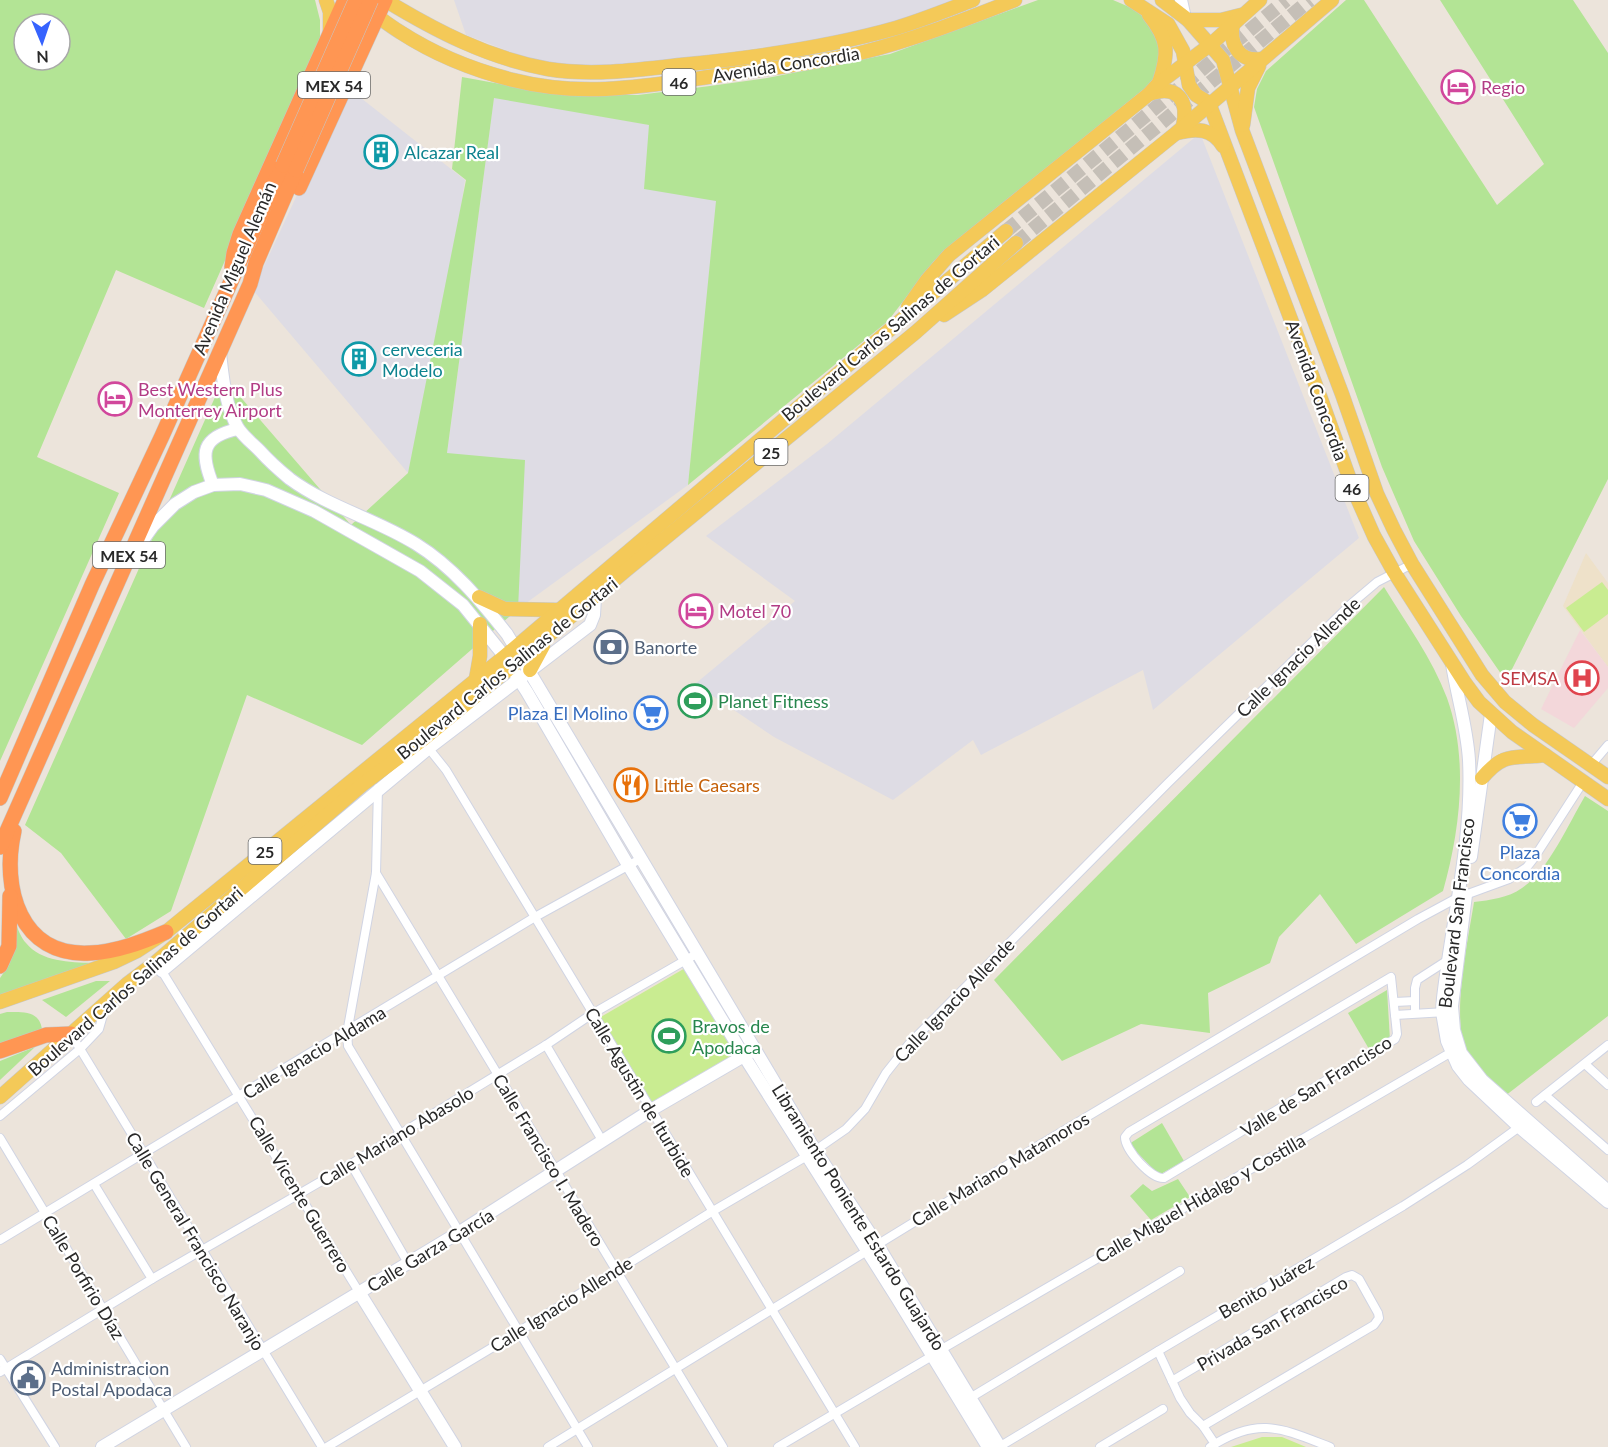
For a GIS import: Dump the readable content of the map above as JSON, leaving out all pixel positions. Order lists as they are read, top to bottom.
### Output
{
  "streets": {
    "highway": ["MEX 54", "Avenida Miguel Alemán"],
    "main road": [
      "Avenida Concordia",
      "46",
      "Boulevard Carlos Salinas de Gortari",
      "25"
    ],
    "street": [
      "Calle Ignacio Allende",
      "Boulevard San Francisco",
      "Calle Ignacio Aldama",
      "Valle de San Francisco",
      "Calle Agustin de Iturbide",
      "Calle Mariano Abasolo",
      "Calle Francisco I. Madero",
      "Calle Mariano Matamoros",
      "Calle Vicente Guerrero",
      "Calle Miguel Hidalgo y Costilla",
      "Libramiento Poniente Estardo Guajardo",
      "Calle General Francisco Naranjo",
      "Calle Garza García",
      "Calle Porfirio Díaz",
      "Benito Juárez",
      "Privada San Francisco"
    ]
  },
  "crossings": [
    ["Avenida Concordia", "Avenida Miguel Alemán"],
    ["Avenida Concordia", "Calle Ignacio Allende"],
    ["Avenida Concordia", "Boulevard San Francisco"],
    ["Avenida Concordia", "Calle Mariano Matamoros"],
    ["Boulevard Carlos Salinas de Gortari", "Calle Agustin de Iturbide"],
    ["Boulevard Carlos Salinas de Gortari", "Calle Vicente Guerrero"],
    ["Boulevard Carlos Salinas de Gortari", "Libramiento Poniente Estardo Guajardo"],
    ["Boulevard Carlos Salinas de Gortari", "Calle General Francisco Naranjo"],
    ["Calle Ignacio Allende", "Calle Agustin de Iturbide"],
    ["Calle Ignacio Allende", "Calle Francisco I. Madero"],
    ["Calle Ignacio Allende", "Calle Vicente Guerrero"],
    ["Calle Ignacio Allende", "Libramiento Poniente Estardo Guajardo"],
    ["Boulevard San Francisco", "Calle Mariano Matamoros"],
    ["Boulevard San Francisco", "Calle Miguel Hidalgo y Costilla"],
    ["Boulevard San Francisco", "Benito Juárez"],
    ["Calle Ignacio Aldama", "Calle Agustin de Iturbide"],
    ["Calle Ignacio Aldama", "Calle Francisco I. Madero"],
    ["Calle Ignacio Aldama", "Calle Vicente Guerrero"],
    ["Calle Ignacio Aldama", "Libramiento Poniente Estardo Guajardo"],
    ["Calle Ignacio Aldama", "Calle General Francisco Naranjo"],
    ["Calle Ignacio Aldama", "Calle Porfirio Díaz"],
    ["Calle Agustin de Iturbide", "Calle Mariano Abasolo"],
    ["Calle Agustin de Iturbide", "Calle Mariano Matamoros"],
    ["Calle Agustin de Iturbide", "Calle Miguel Hidalgo y Costilla"],
    ["Calle Agustin de Iturbide", "Calle Garza García"],
    ["Calle Mariano Abasolo", "Calle Francisco I. Madero"],
    ["Calle Mariano Abasolo", "Calle Vicente Guerrero"],
    ["Calle Mariano Abasolo", "Libramiento Poniente Estardo Guajardo"],
    ["Calle Mariano Abasolo", "Calle General Francisco Naranjo"],
    ["Calle Mariano Abasolo", "Calle Porfirio Díaz"],
    ["Calle Francisco I. Madero", "Calle Mariano Matamoros"],
    ["Calle Francisco I. Madero", "Calle Garza García"],
    ["Calle Mariano Matamoros", "Libramiento Poniente Estardo Guajardo"],
    ["Calle Vicente Guerrero", "Calle Garza García"],
    ["Calle Miguel Hidalgo y Costilla", "Libramiento Poniente Estardo Guajardo"],
    ["Libramiento Poniente Estardo Guajardo", "Calle Garza García"],
    ["Libramiento Poniente Estardo Guajardo", "Benito Juárez"],
    ["Calle General Francisco Naranjo", "Calle Garza García"],
    ["Calle Garza García", "Calle Porfirio Díaz"]
  ],
  "places": {
    "hotel": ["Regio", "Best Western Plus Monterrey Airport", "Motel 70"],
    "building": ["Alcazar Real", "cerveceria Modelo"],
    "bank": ["Banorte"],
    "hospital": ["SEMSA"],
    "sports": ["Planet Fitness", "Bravos de Apodaca"],
    "supermarket": ["Plaza El Molino", "Plaza Concordia"],
    "restaurant": ["Little Caesars"],
    "public building": ["Administracion Postal Apodaca"]
  },
  "north": "bottom"
}
